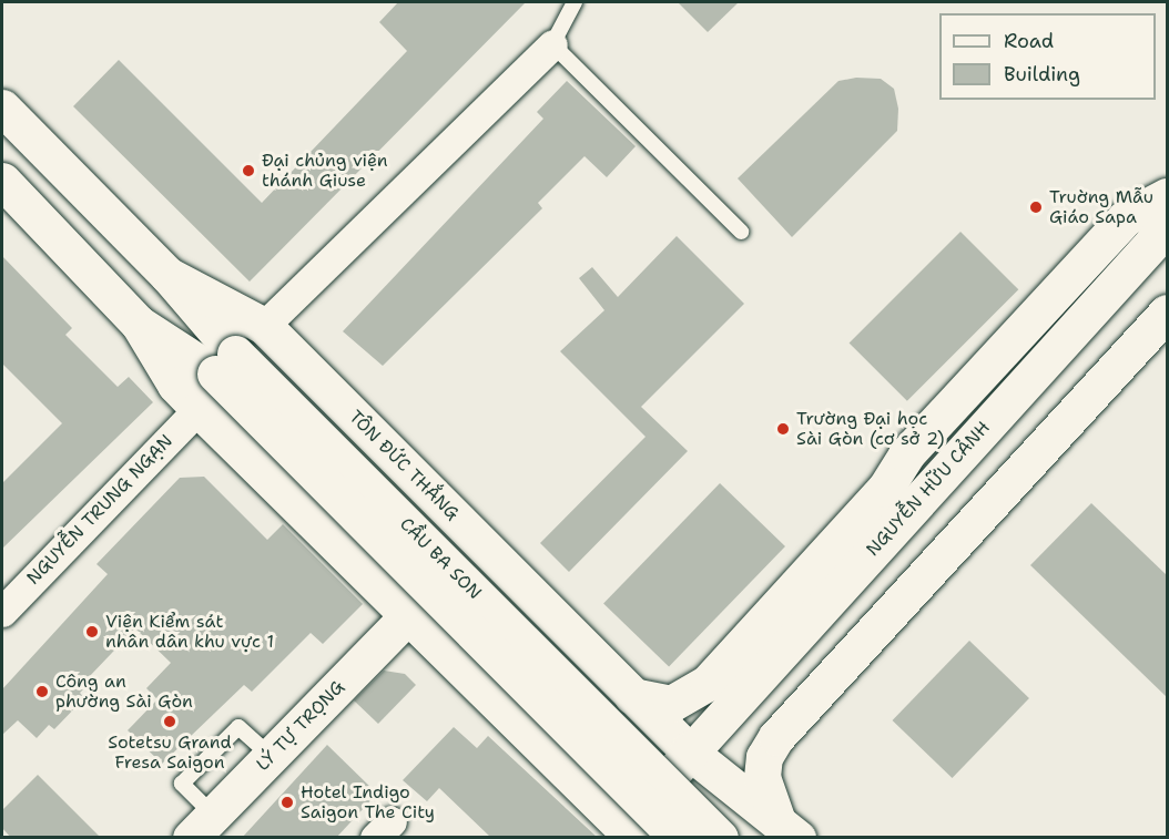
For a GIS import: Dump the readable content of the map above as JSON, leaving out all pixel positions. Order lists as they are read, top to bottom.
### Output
{
  "streets": {
    "main road": [
      "TÔN ĐỨC THẮNG",
      "NGUYỄN HỮU CẢNH",
      "CẦU BA SON",
      "LÝ TỰ TRỌNG"
    ],
    "street": ["NGUYỄN TRUNG NGẠN"]
  },
  "crossings": [
    ["TÔN ĐỨC THẮNG", "NGUYỄN HỮU CẢNH"],
    ["TÔN ĐỨC THẮNG", "CẦU BA SON"]
  ],
  "places": [
    "Đại chủng viện thánh Giuse",
    "Truờng Mẫu Giáo Sapa",
    "Trường Đại học Sài Gòn (cơ sở 2)",
    "Viện Kiểm sát nhân dân khu vực 1",
    "Công an phường Sài Gòn",
    "Sotetsu Grand Fresa Saigon",
    "Hotel Indigo Saigon The City"
  ],
  "legend": ["Road", "Building"]
}
